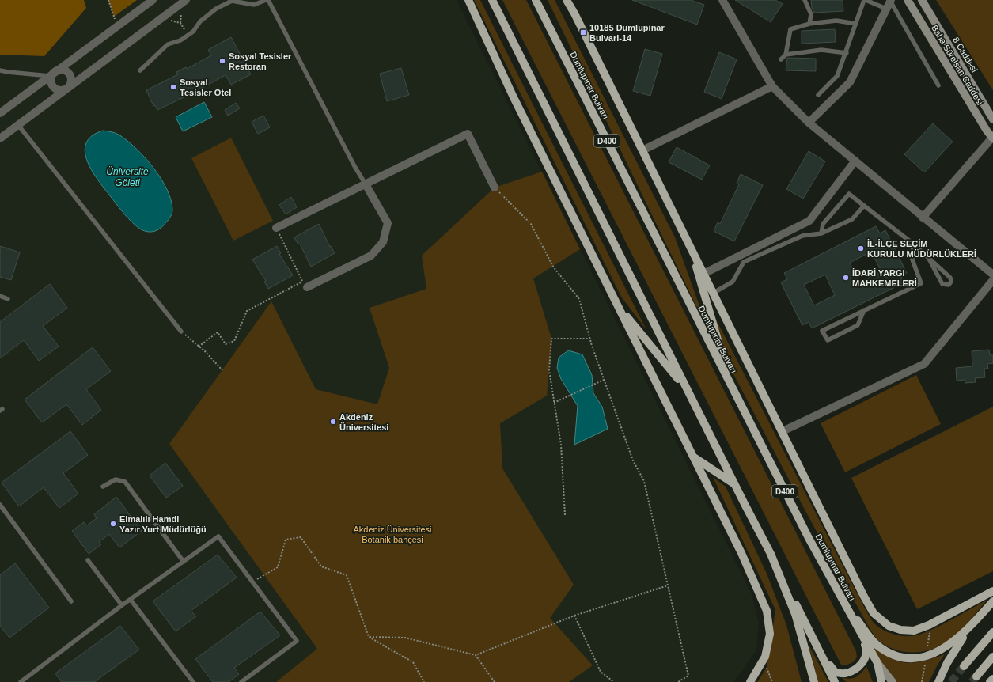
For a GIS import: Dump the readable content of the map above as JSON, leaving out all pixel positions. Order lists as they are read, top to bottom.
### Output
{
  "streets": {
    "main road": [
      "8 Caddesi",
      "Baha Sürelsan Caddesi",
      "Dumlupınar Bulvarı",
      "D400"
    ]
  },
  "water": ["Üniversite Göleti"],
  "parks": ["Akdeniz Üniversitesi Botanik bahçesi"],
  "places": {
    "transit": ["10185 Dumlupinar Bulvari-14"],
    "other": [
      "Sosyal Tesisler Restoran",
      "Sosyal Tesisler Otel",
      "İL-İLÇE SEÇİM KURULU MÜDÜRLÜKLERİ",
      "İDARİ YARGI MAHKEMELERİ",
      "Akdeniz Üniversitesi",
      "Elmalılı Hamdi Yazır Yurt Müdürlüğü"
    ]
  }
}
